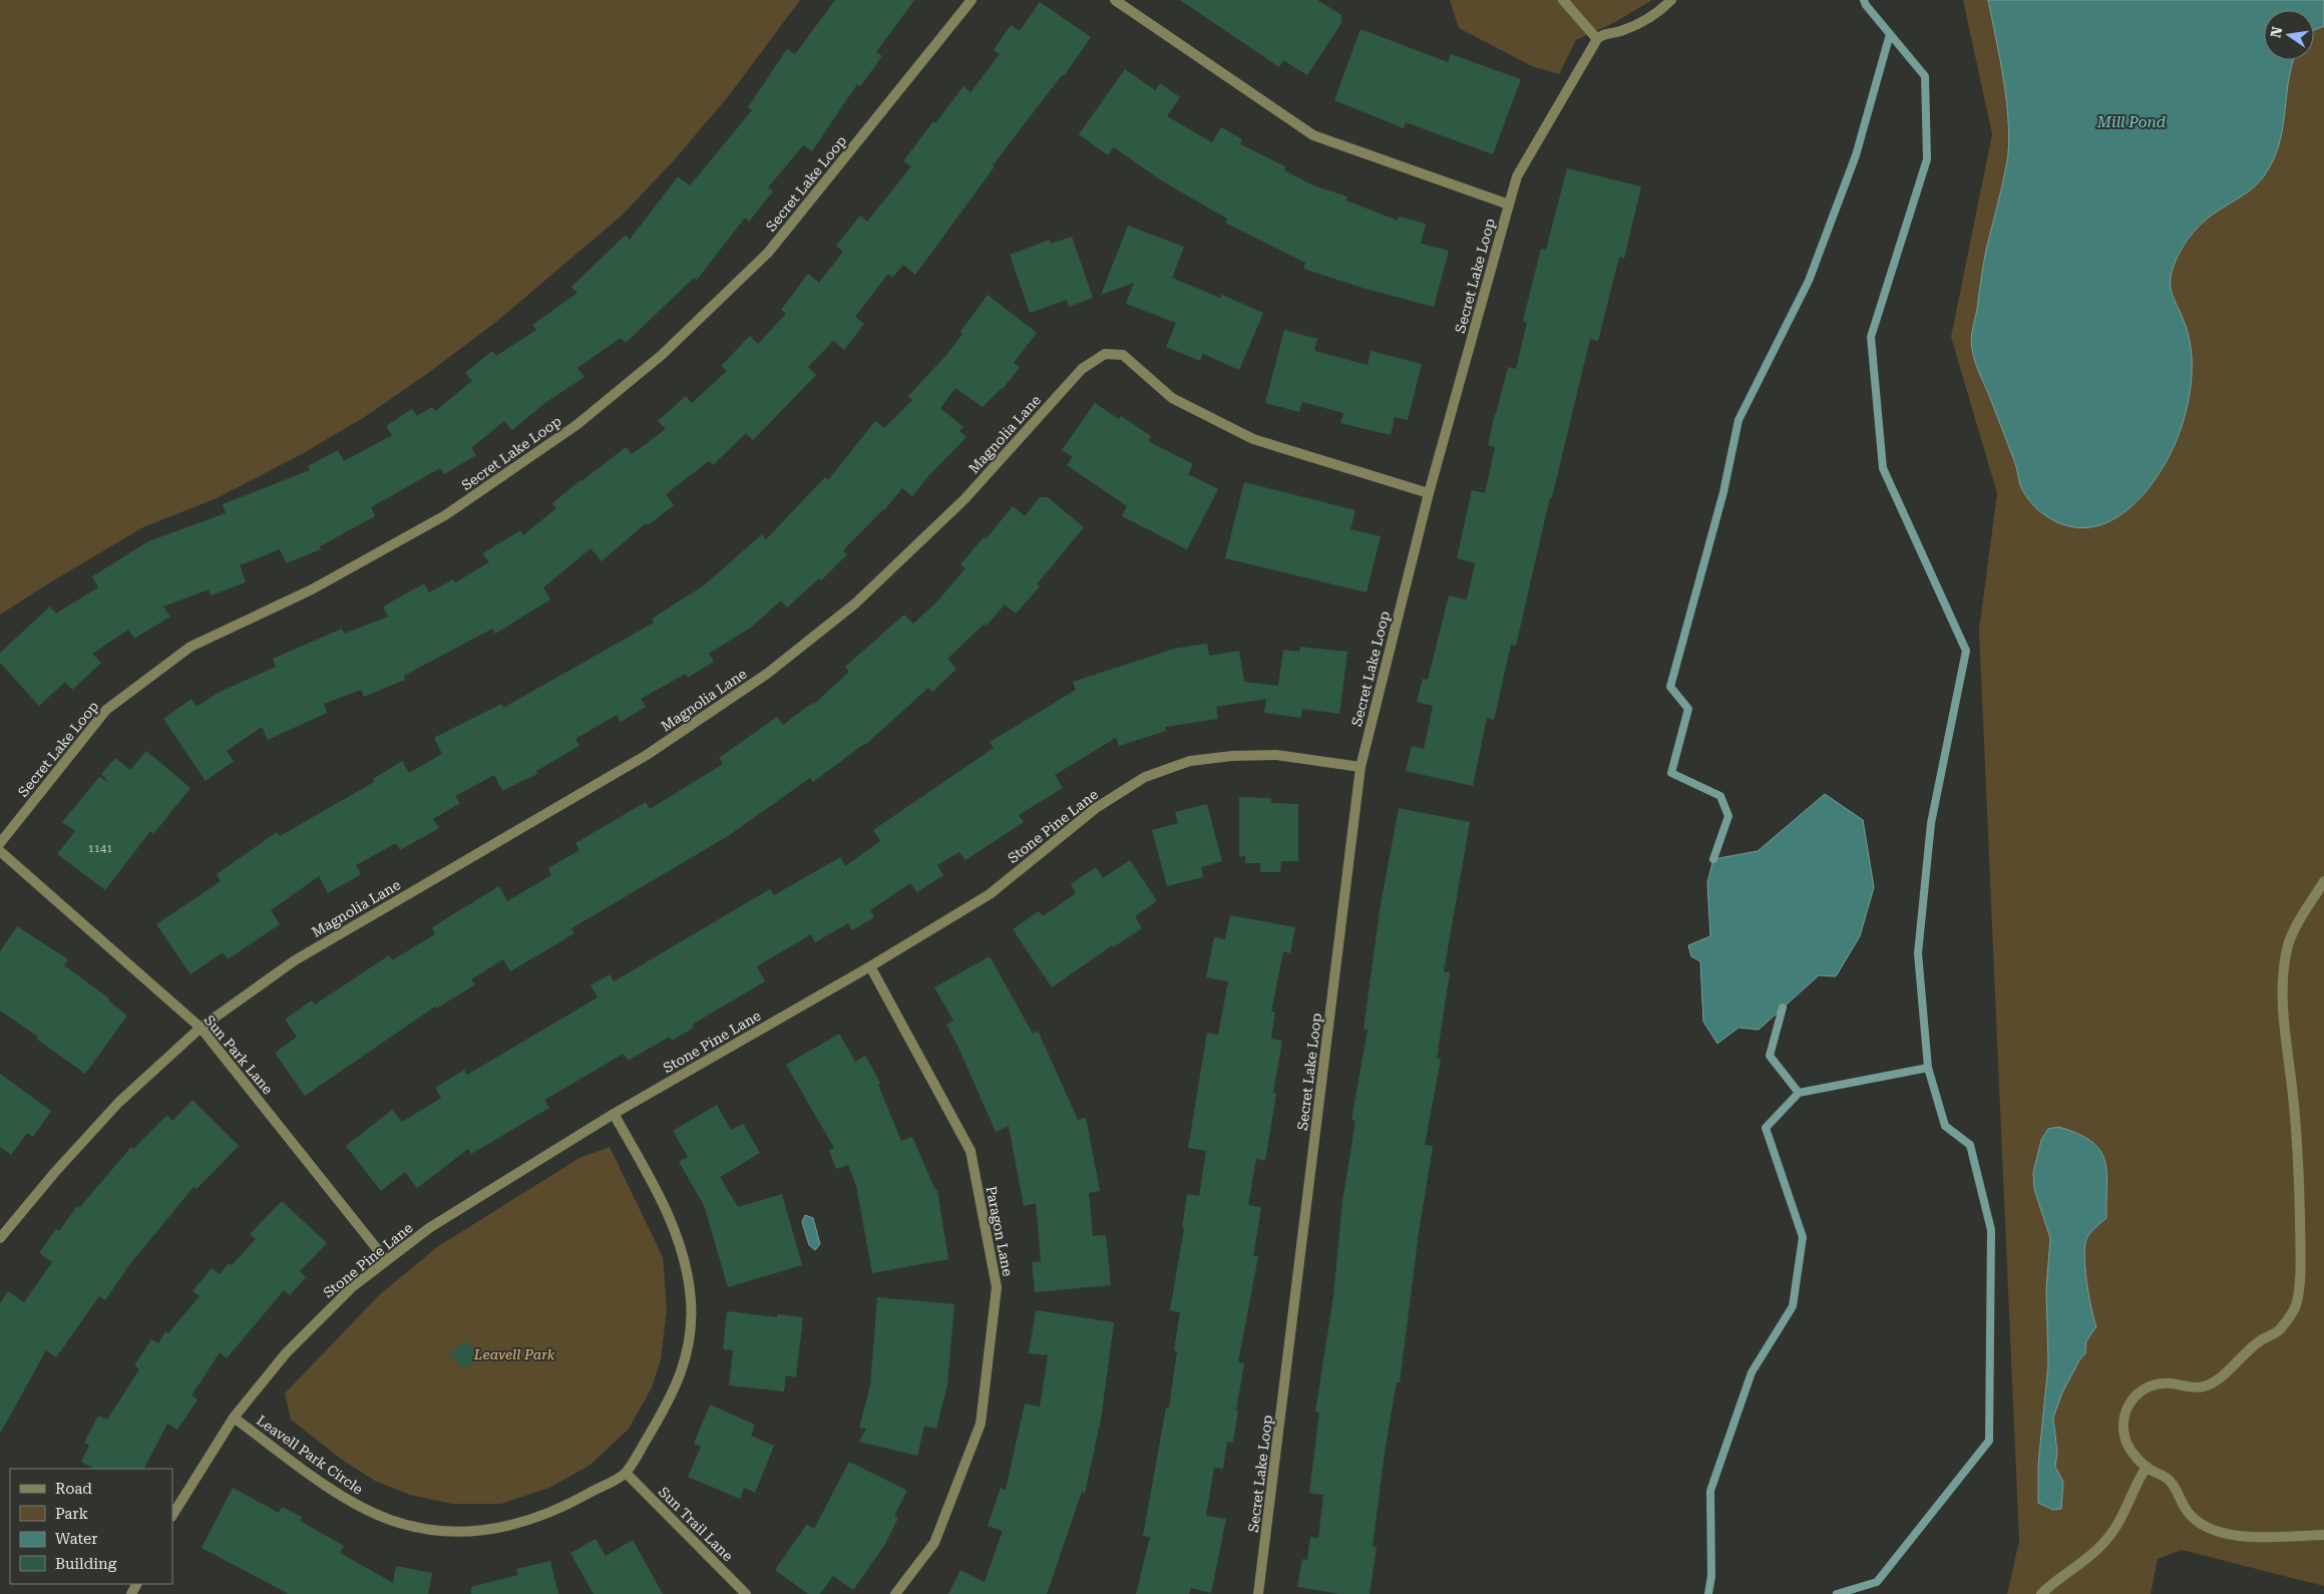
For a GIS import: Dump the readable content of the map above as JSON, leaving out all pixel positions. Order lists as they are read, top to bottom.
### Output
{
  "streets": {
    "street": [
      "Secret Lake Loop",
      "Magnolia Lane",
      "Stone Pine Lane",
      "Sun Park Lane",
      "Paragon Lane",
      "Leavell Park Circle",
      "Sun Trail Lane"
    ]
  },
  "crossings": [
    ["Secret Lake Loop", "Magnolia Lane"],
    ["Secret Lake Loop", "Stone Pine Lane"],
    ["Magnolia Lane", "Sun Park Lane"],
    ["Stone Pine Lane", "Sun Park Lane"],
    ["Stone Pine Lane", "Paragon Lane"],
    ["Stone Pine Lane", "Leavell Park Circle"],
    ["Leavell Park Circle", "Sun Trail Lane"]
  ],
  "water": ["Mill Pond"],
  "parks": ["Leavell Park"],
  "house_numbers": ["1141"],
  "legend": [
    "Road",
    "Park",
    "Water",
    "Building"
  ],
  "north": "left"
}
